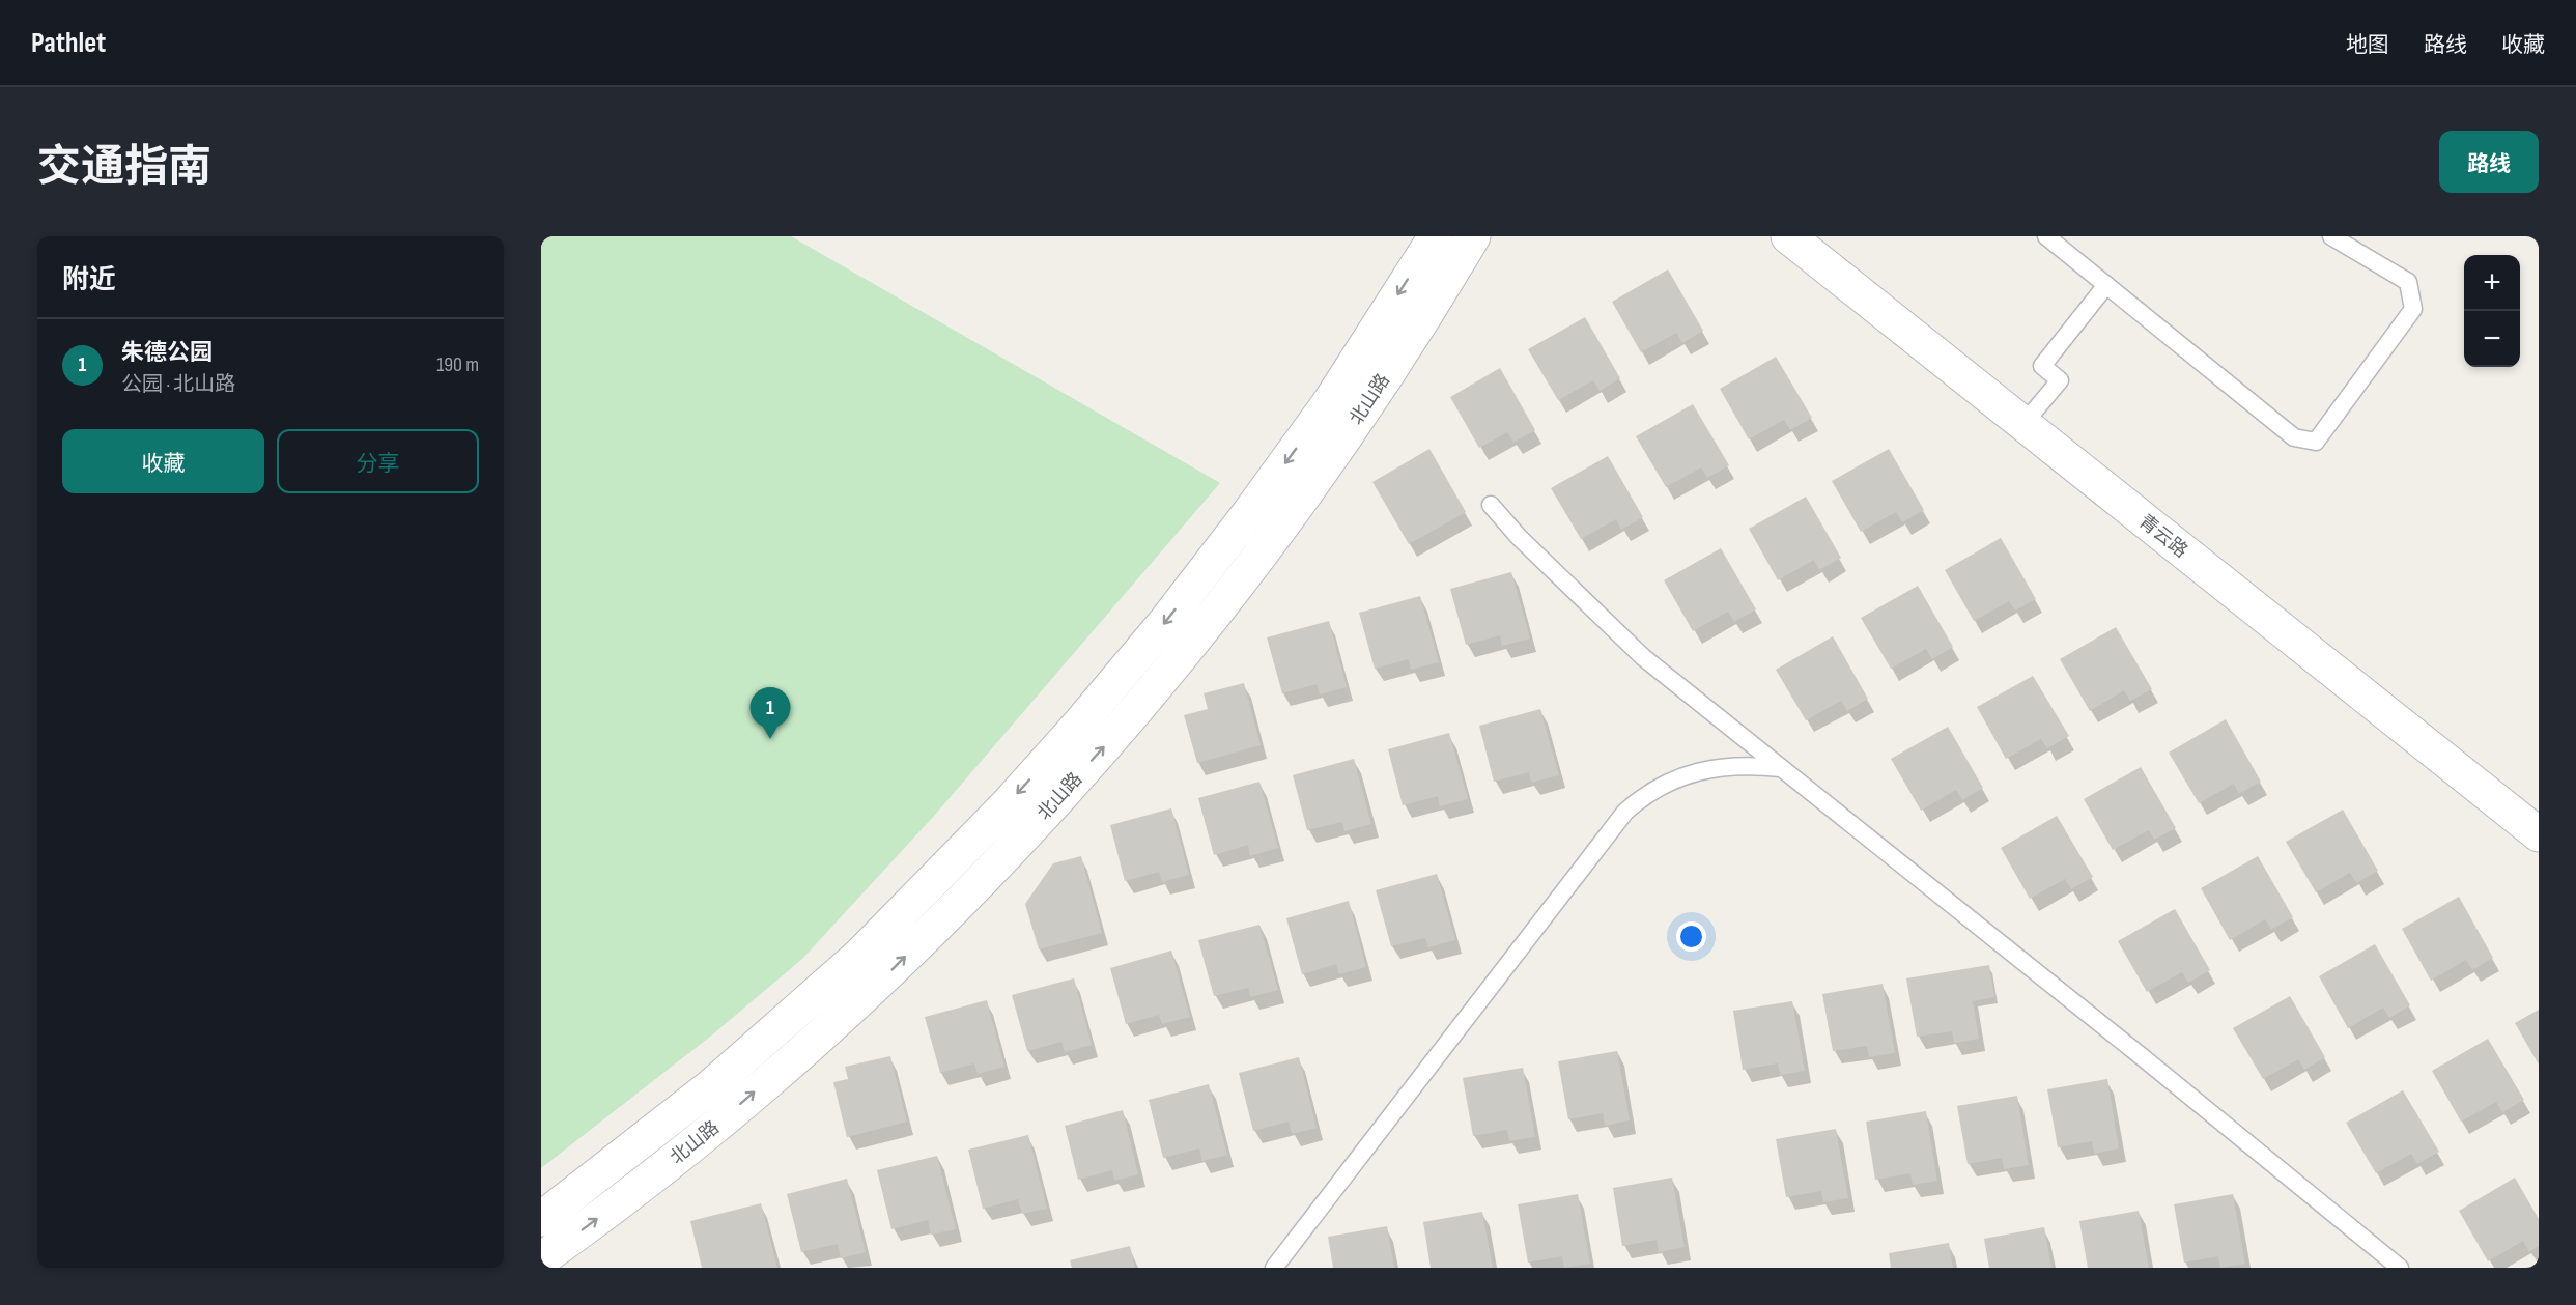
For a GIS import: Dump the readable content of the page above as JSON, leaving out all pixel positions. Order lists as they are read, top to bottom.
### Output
{
  "streets": {
    "street": ["北山路", "青云路"]
  },
  "page": {
    "header": "Pathlet",
    "nav": ["地图", "路线", "收藏"],
    "title": "交通指南",
    "buttons": [
      "路线",
      ["收藏", "分享"]
    ],
    "heading": "附近",
    "map_buttons": ["+", "−"],
    "list": [
      {
        "mark": "1",
        "name": "朱德公园",
        "note": "公园 · 北山路",
        "value": "190 m"
      }
    ],
    "pins": "1"
  }
}
